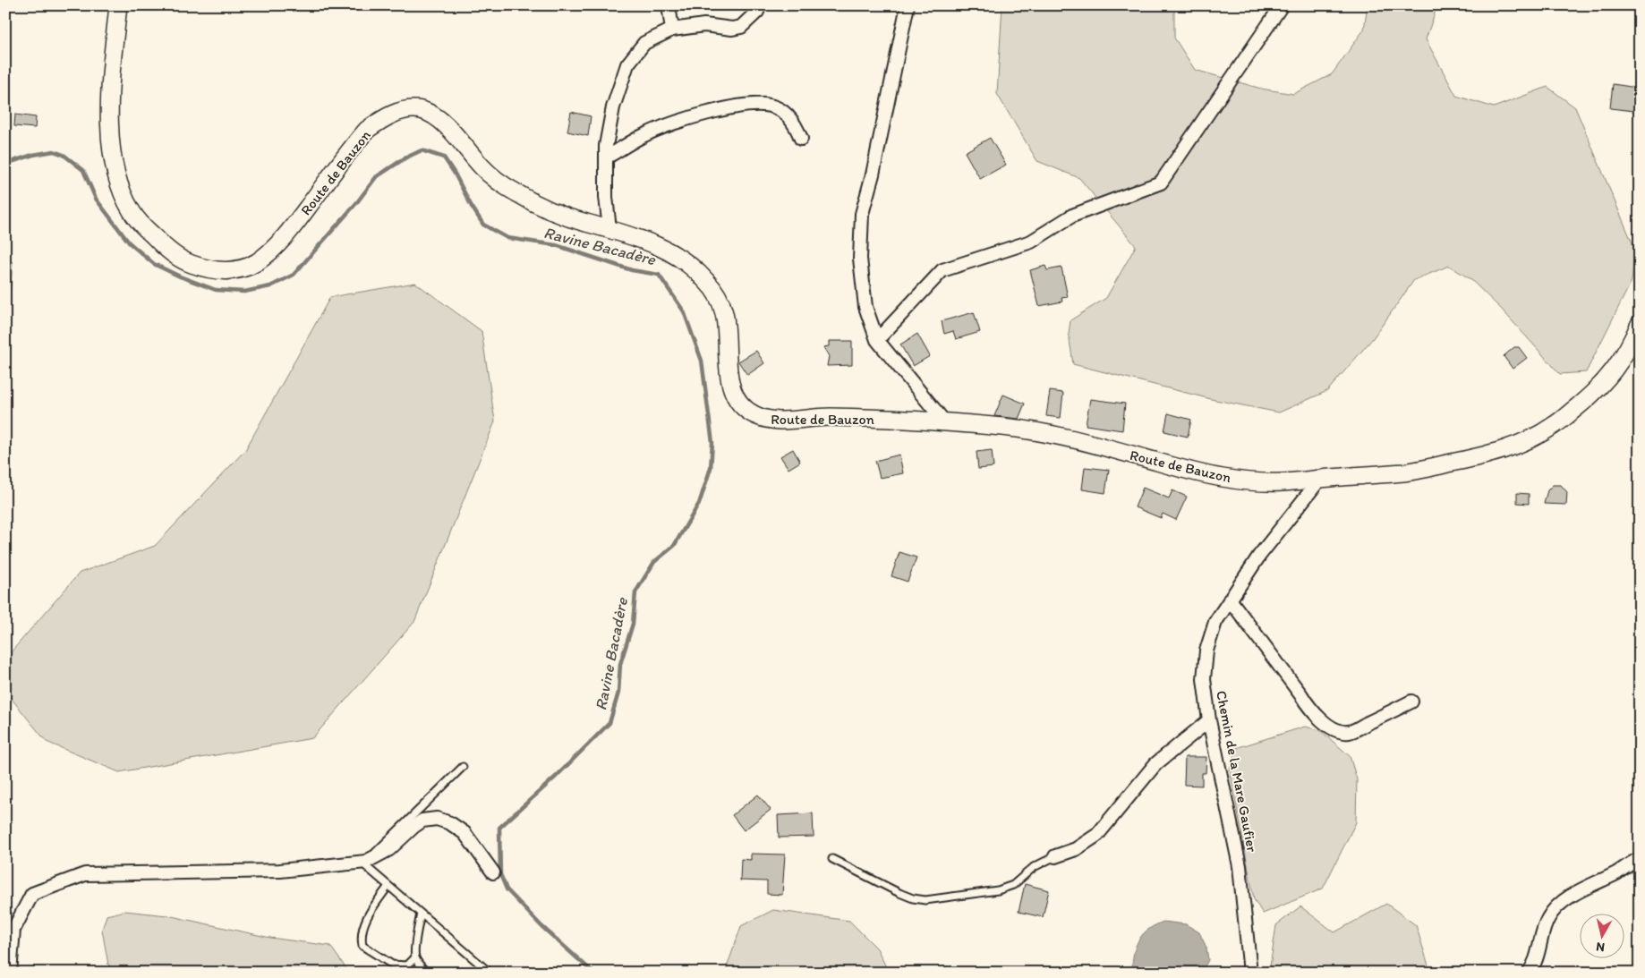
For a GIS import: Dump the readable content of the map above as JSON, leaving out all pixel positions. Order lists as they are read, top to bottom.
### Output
{
  "streets": {
    "street": ["Route de Bauzon", "Chemin de la Mare Gaufier"]
  },
  "crossings": [
    ["Route de Bauzon", "Chemin de la Mare Gaufier"]
  ],
  "water": ["Ravine Bacadère"],
  "north": "bottom"
}
